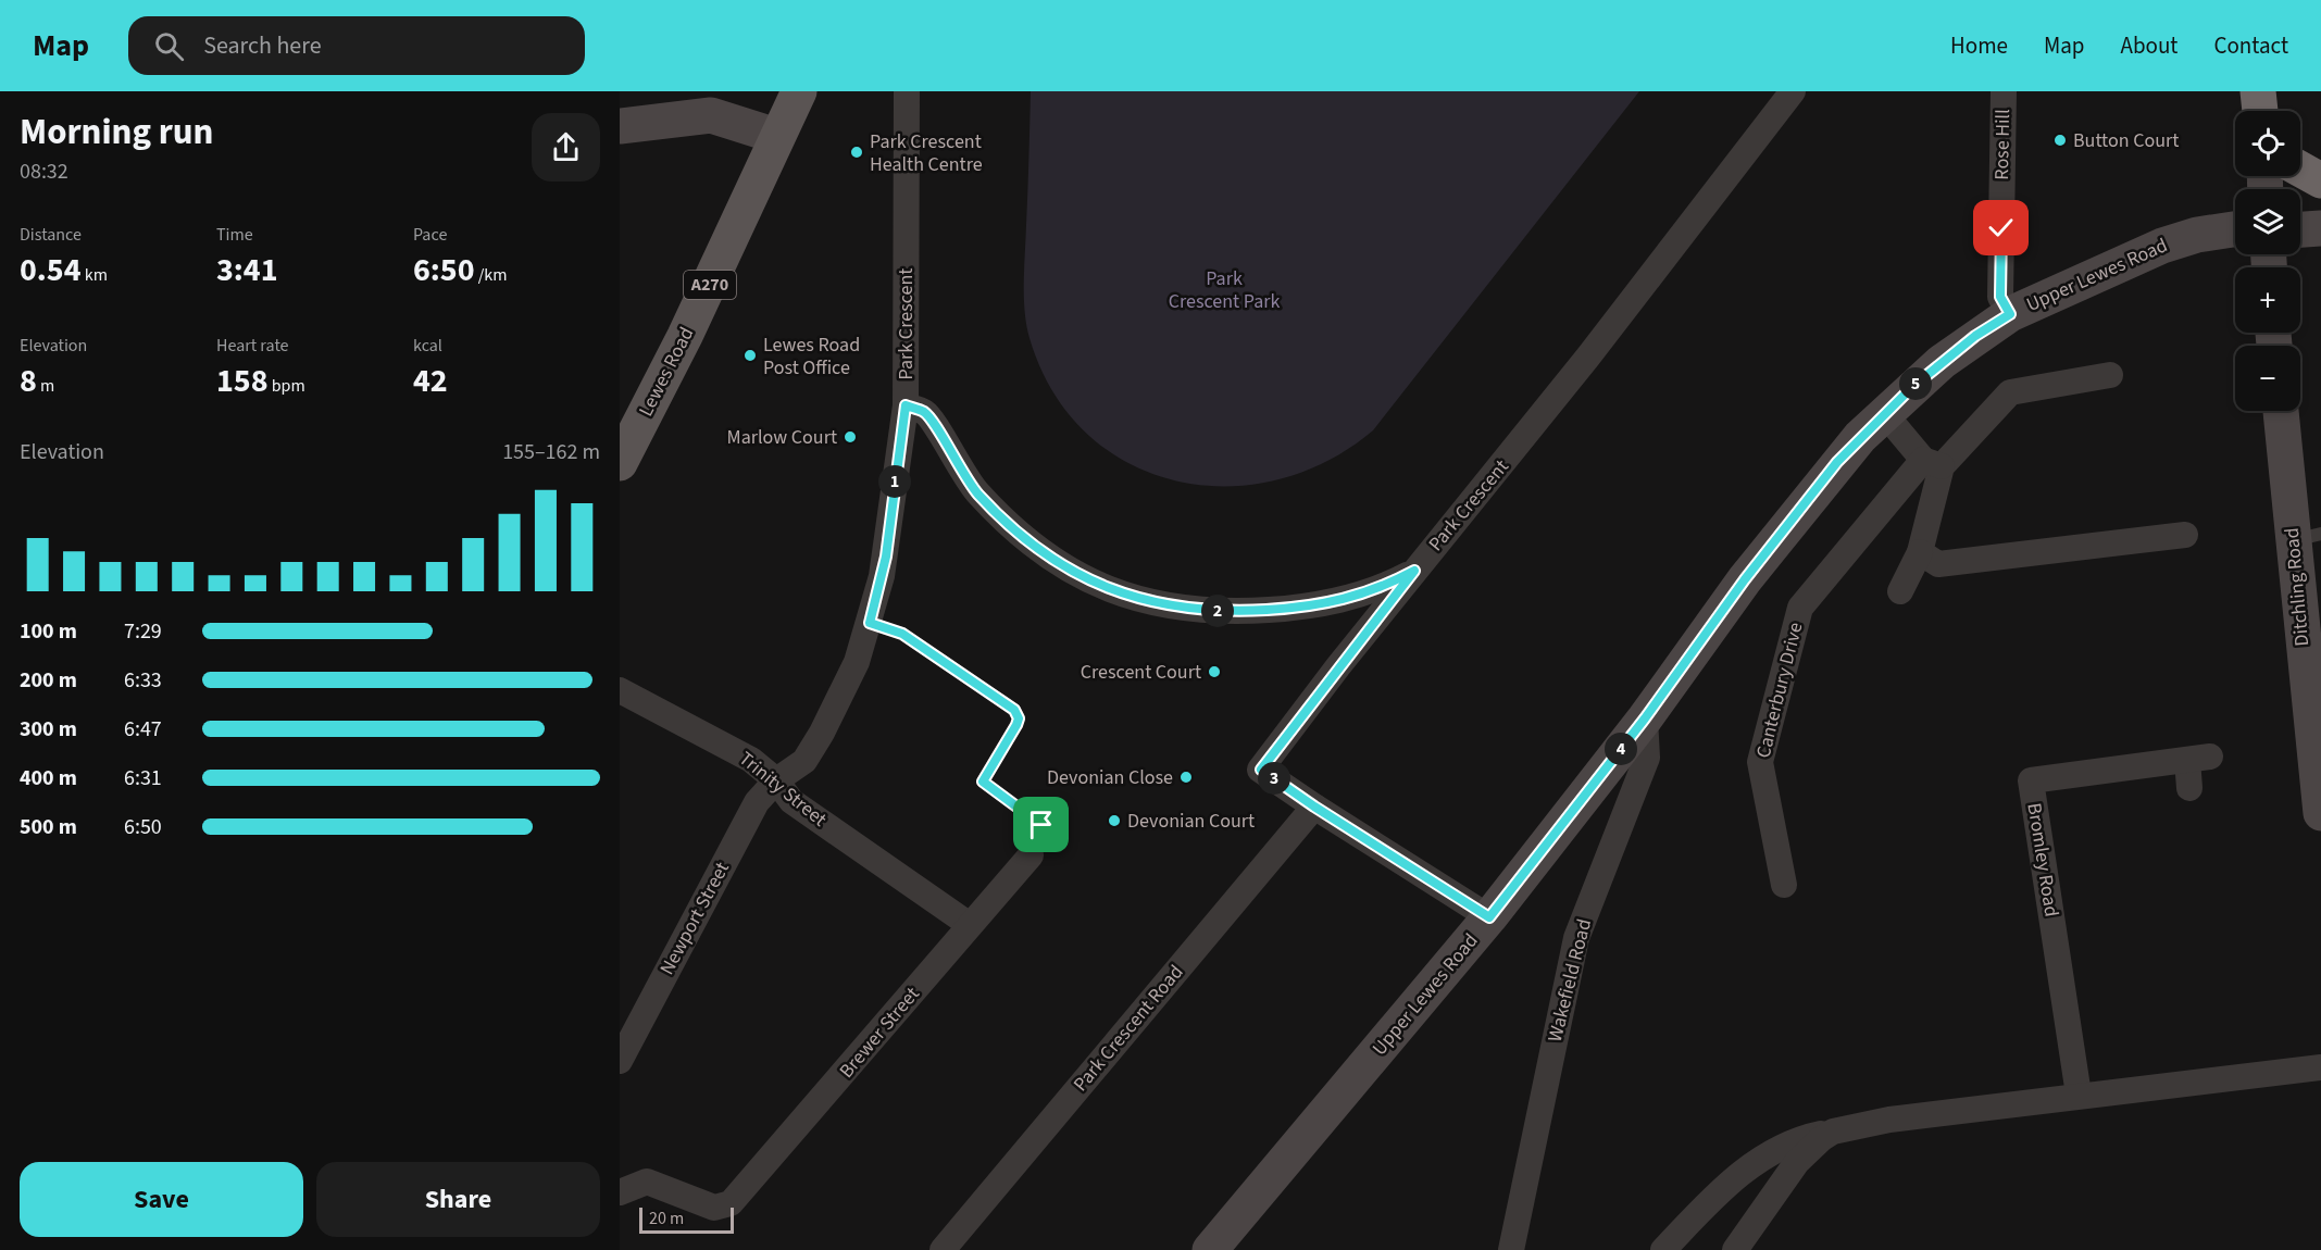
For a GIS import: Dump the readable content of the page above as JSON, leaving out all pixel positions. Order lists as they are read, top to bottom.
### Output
{
  "streets": {
    "main road": ["A270", "Lewes Road"],
    "street": [
      "Rose Hill",
      "Upper Lewes Road",
      "Park Crescent",
      "Ditchling Road",
      "Canterbury Drive",
      "Trinity Street",
      "Bromley Road",
      "Newport Street",
      "Wakefield Road",
      "Park Crescent Road",
      "Brewer Street"
    ]
  },
  "crossings": [
    ["Rose Hill", "Upper Lewes Road"],
    ["Upper Lewes Road", "Wakefield Road"],
    ["A270", "Lewes Road"],
    ["Park Crescent", "Newport Street"],
    ["Trinity Street", "Newport Street"],
    ["Trinity Street", "Brewer Street"]
  ],
  "parks": ["Park Crescent Park"],
  "places": [
    "Button Court",
    "Park Crescent Health Centre",
    "Lewes Road Post Office",
    "Marlow Court",
    "Crescent Court",
    "Devonian Close",
    "Devonian Court"
  ],
  "scale_bar": "20 m",
  "page": {
    "header": "Map",
    "search": "Search here",
    "nav": [
      "Home",
      "Map",
      "About",
      "Contact"
    ],
    "heading": ["Morning run", "08:32"],
    "map_buttons": ["+", "−"],
    "stats": [
      ["Distance", "0.54 km"],
      ["Time", "3:41"],
      ["Pace", "6:50 /km"],
      ["Elevation", "8 m"],
      ["Heart rate", "158 bpm"],
      ["kcal", "42"]
    ],
    "pins": [
      "5",
      "1",
      "2",
      "4",
      "3"
    ],
    "chart": ["Elevation", "155–162 m"],
    "list": [
      {
        "name": "100 m",
        "note": "7:29"
      },
      {
        "name": "200 m",
        "note": "6:33"
      },
      {
        "name": "300 m",
        "note": "6:47"
      },
      {
        "name": "400 m",
        "note": "6:31"
      },
      {
        "name": "500 m",
        "note": "6:50"
      }
    ],
    "buttons": ["Save", "Share"],
    "scale": "20 m"
  }
}
